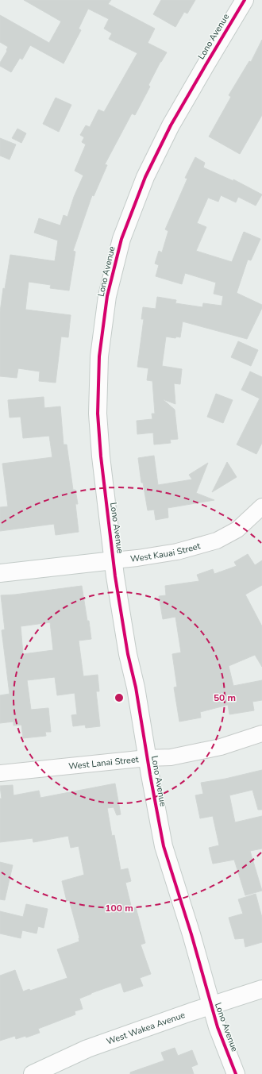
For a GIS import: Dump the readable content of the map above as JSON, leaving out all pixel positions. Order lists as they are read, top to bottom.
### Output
{
  "streets": {
    "street": [
      "Lono Avenue",
      "West Kauai Street",
      "West Lanai Street",
      "West Wakea Avenue"
    ]
  },
  "crossings": [
    ["Lono Avenue", "West Kauai Street"],
    ["Lono Avenue", "West Lanai Street"],
    ["Lono Avenue", "West Wakea Avenue"]
  ],
  "rings": ["50 m", "100 m"]
}
